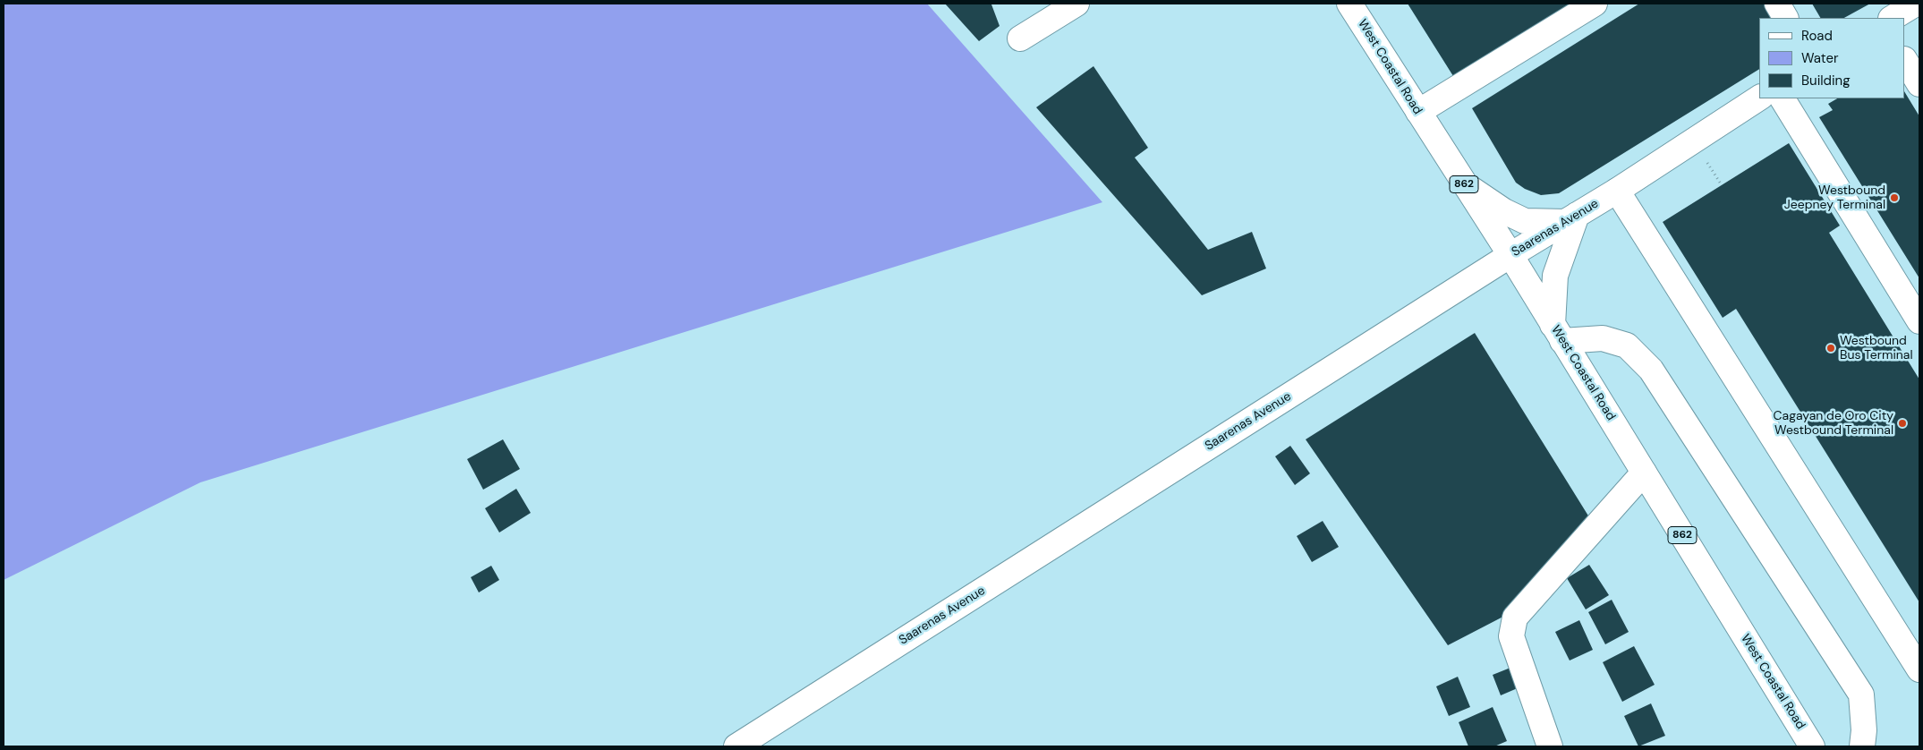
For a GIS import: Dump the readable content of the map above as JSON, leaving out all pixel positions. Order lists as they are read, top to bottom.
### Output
{
  "streets": {
    "main road": ["West Coastal Road", "862", "Saarenas Avenue"]
  },
  "crossings": [
    ["West Coastal Road", "Saarenas Avenue"]
  ],
  "places": ["Westbound Jeepney Terminal", "Westbound Bus Terminal", "Cagayan de Oro City Westbound Terminal"],
  "legend": ["Road", "Water", "Building"]
}
